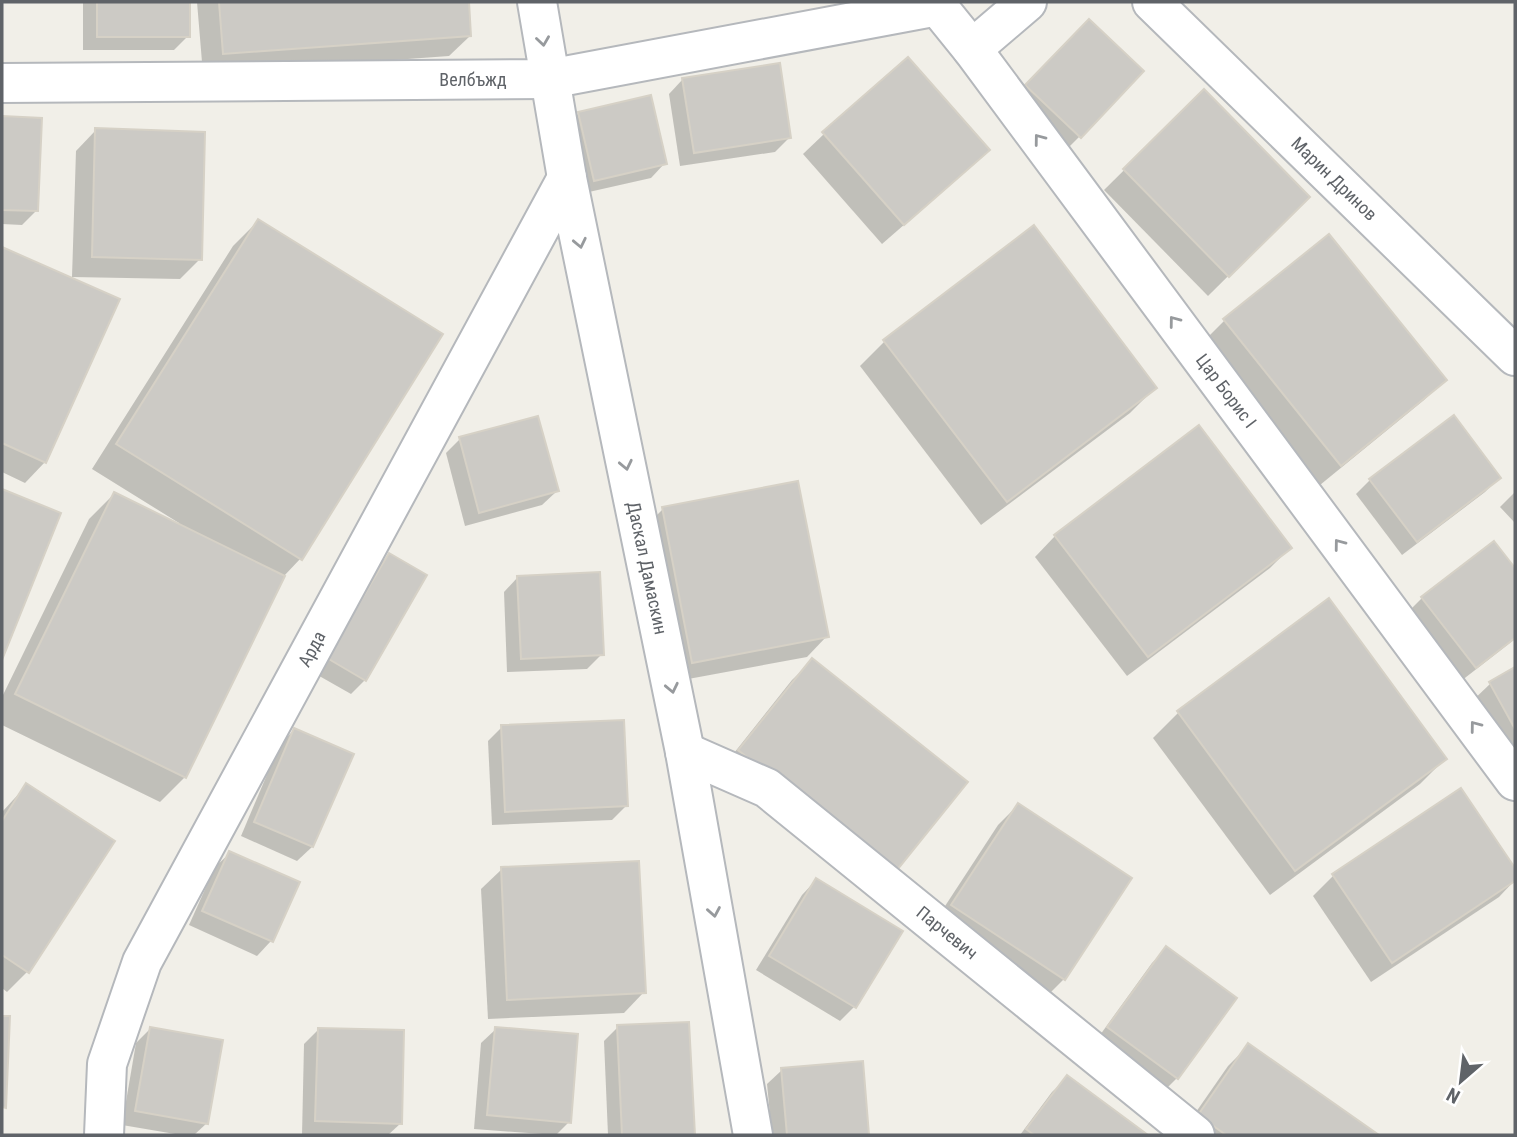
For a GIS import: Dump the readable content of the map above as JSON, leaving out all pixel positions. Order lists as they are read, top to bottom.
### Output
{
  "streets": {
    "street": [
      "Велбъжд",
      "Марин Дринов",
      "Цар Борис I",
      "Даскал Дамаскин",
      "Арда",
      "Парчевич"
    ]
  },
  "crossings": [
    ["Велбъжд", "Цар Борис I"],
    ["Велбъжд", "Даскал Дамаскин"],
    ["Даскал Дамаскин", "Арда"],
    ["Даскал Дамаскин", "Парчевич"]
  ],
  "one_way": ["Цар Борис I", "Даскал Дамаскин"],
  "north": "bottom left"
}
